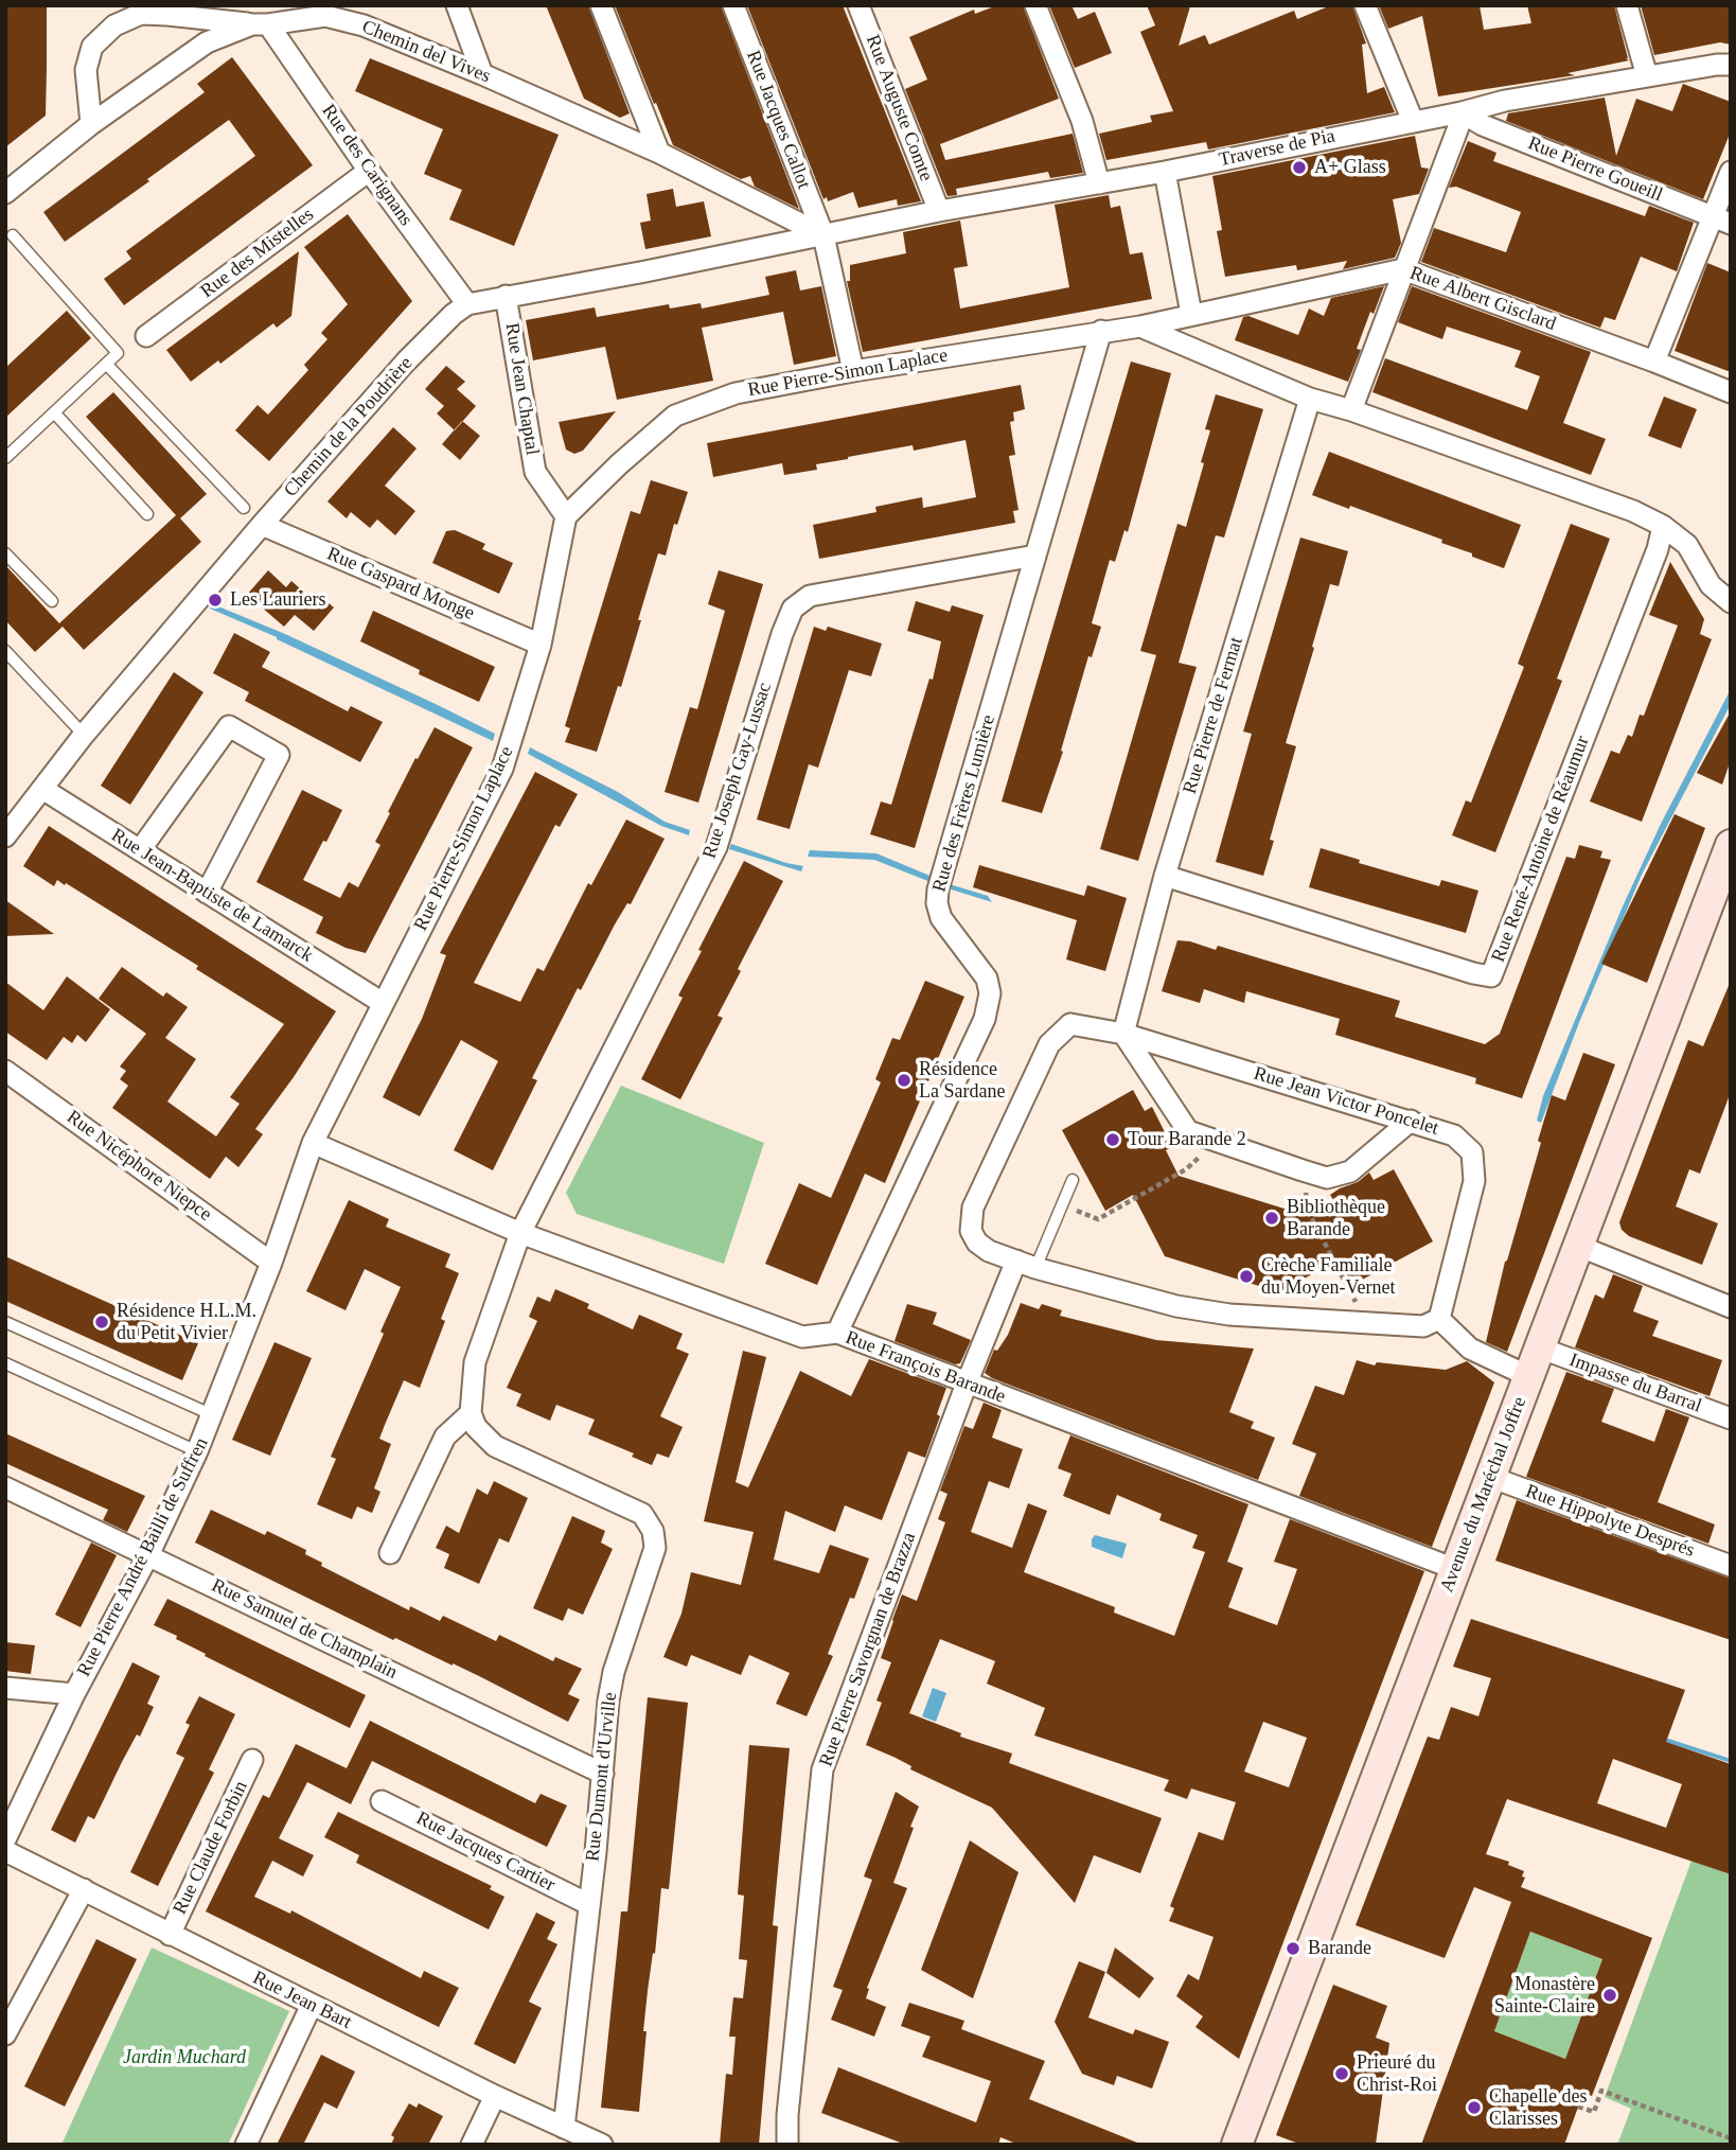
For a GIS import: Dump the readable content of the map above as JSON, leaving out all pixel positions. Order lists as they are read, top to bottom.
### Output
{
  "streets": {
    "main road": ["Avenue du Maréchal Joffre"],
    "street": [
      "Chemin del Vives",
      "Rue Auguste Comte",
      "Rue Jacques Callot",
      "Traverse de Pia",
      "Rue des Carignans",
      "Rue Pierre Goueill",
      "Rue des Mistelles",
      "Rue Albert Gisclard",
      "Rue Pierre-Simon Laplace",
      "Rue Jean Chaptal",
      "Chemin de la Poudrière",
      "Rue Gaspard Monge",
      "Rue Pierre de Fermat",
      "Rue Joseph Gay-Lussac",
      "Rue des Frères Lumière",
      "Rue René-Antoine de Réaumur",
      "Rue Jean-Baptiste de Lamarck",
      "Rue Jean Victor Poncelet",
      "Rue Nicéphore Niepce",
      "Rue François Barande",
      "Impasse du Barral",
      "Rue Hippolyte Després",
      "Rue Pierre André Bailli de Suffren",
      "Rue Samuel de Champlain",
      "Rue Pierre Savorgnan de Brazza",
      "Rue Dumont d'Urville",
      "Rue Claude Forbin",
      "Rue Jacques Cartier",
      "Rue Jean Bart"
    ]
  },
  "crossings": [
    ["Chemin del Vives", "Rue Jacques Callot"],
    ["Chemin del Vives", "Traverse de Pia"],
    ["Chemin del Vives", "Rue des Carignans"],
    ["Chemin del Vives", "Chemin de la Poudrière"],
    ["Rue Auguste Comte", "Traverse de Pia"],
    ["Rue Jacques Callot", "Traverse de Pia"],
    ["Rue Jacques Callot", "Rue Pierre-Simon Laplace"],
    ["Rue Jacques Callot", "Chemin de la Poudrière"],
    ["Traverse de Pia", "Rue Pierre Goueill"],
    ["Traverse de Pia", "Chemin de la Poudrière"],
    ["Rue des Carignans", "Rue des Mistelles"],
    ["Rue des Carignans", "Chemin de la Poudrière"],
    ["Rue Albert Gisclard", "Rue Pierre-Simon Laplace"],
    ["Rue Pierre-Simon Laplace", "Rue Jean Chaptal"],
    ["Rue Pierre-Simon Laplace", "Rue Gaspard Monge"],
    ["Rue Pierre-Simon Laplace", "Rue des Frères Lumière"],
    ["Rue Pierre-Simon Laplace", "Rue Jean-Baptiste de Lamarck"],
    ["Rue Pierre-Simon Laplace", "Rue François Barande"],
    ["Rue Pierre-Simon Laplace", "Rue Pierre André Bailli de Suffren"],
    ["Rue Jean Chaptal", "Chemin de la Poudrière"],
    ["Chemin de la Poudrière", "Rue Gaspard Monge"],
    ["Chemin de la Poudrière", "Rue Jean-Baptiste de Lamarck"],
    ["Rue Pierre de Fermat", "Rue René-Antoine de Réaumur"],
    ["Rue Pierre de Fermat", "Rue Jean Victor Poncelet"],
    ["Rue Joseph Gay-Lussac", "Rue des Frères Lumière"],
    ["Rue Joseph Gay-Lussac", "Rue François Barande"],
    ["Rue des Frères Lumière", "Rue François Barande"],
    ["Rue Jean Victor Poncelet", "Rue Pierre Savorgnan de Brazza"],
    ["Rue Nicéphore Niepce", "Rue Pierre André Bailli de Suffren"],
    ["Rue François Barande", "Avenue du Maréchal Joffre"],
    ["Rue François Barande", "Rue Pierre André Bailli de Suffren"],
    ["Rue François Barande", "Rue Pierre Savorgnan de Brazza"],
    ["Impasse du Barral", "Avenue du Maréchal Joffre"],
    ["Avenue du Maréchal Joffre", "Rue Hippolyte Després"],
    ["Rue Pierre André Bailli de Suffren", "Rue Samuel de Champlain"],
    ["Rue Samuel de Champlain", "Rue Dumont d'Urville"],
    ["Rue Dumont d'Urville", "Rue Jacques Cartier"],
    ["Rue Dumont d'Urville", "Rue Jean Bart"],
    ["Rue Claude Forbin", "Rue Jean Bart"]
  ],
  "parks": ["Jardin Muchard"],
  "places": [
    "A+ Glass",
    "Les Lauriers",
    "Résidence La Sardane",
    "Tour Barande 2",
    "Bibliothèque Barande",
    "Crèche Familiale du Moyen-Vernet",
    "Résidence H.L.M. du Petit Vivier",
    "Barande",
    "Monastère Sainte-Claire",
    "Prieuré du Christ-Roi",
    "Chapelle des Clarisses"
  ]
}
